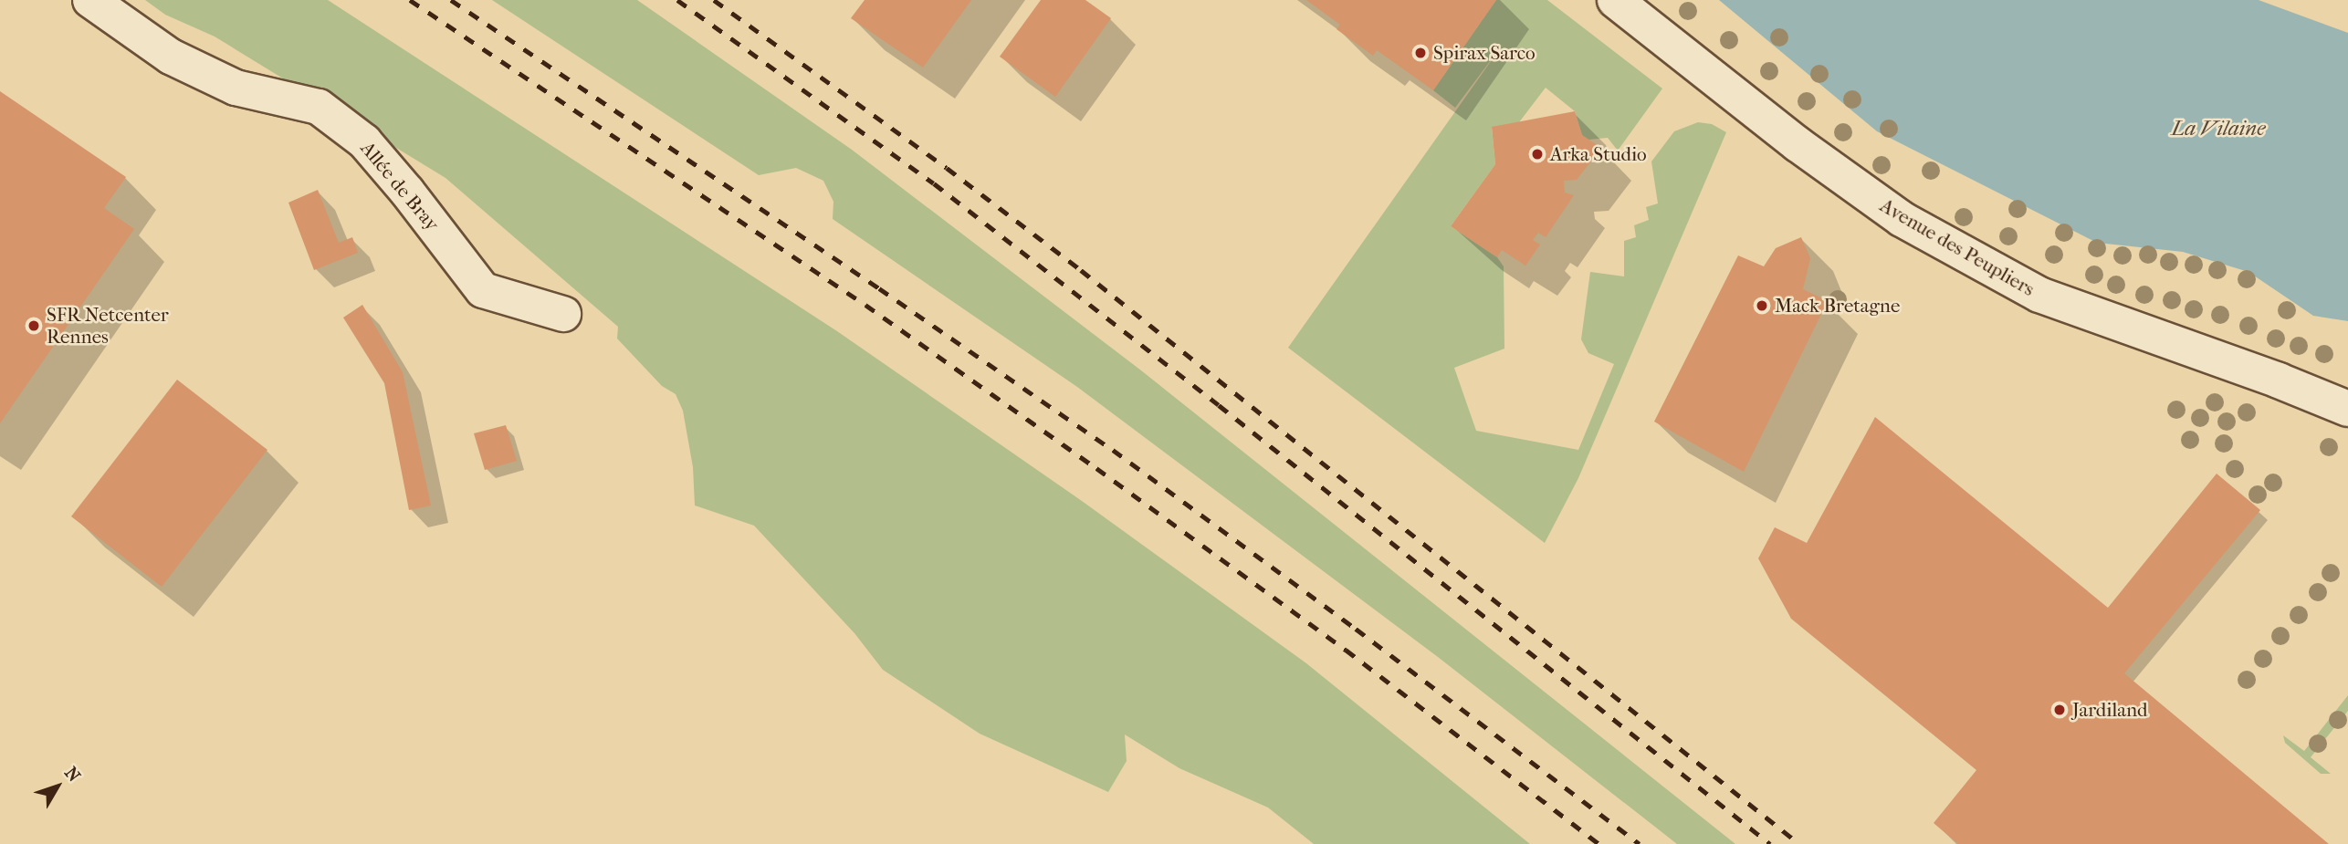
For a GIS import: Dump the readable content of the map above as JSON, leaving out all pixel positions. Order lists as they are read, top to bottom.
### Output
{
  "streets": {
    "street": ["Allée de Bray", "Avenue des Peupliers"]
  },
  "water": ["La Vilaine"],
  "places": [
    "Spirax Sarco",
    "Arka Studio",
    "Mack Bretagne",
    "SFR Netcenter Rennes",
    "Jardiland"
  ],
  "north": "top right"
}
